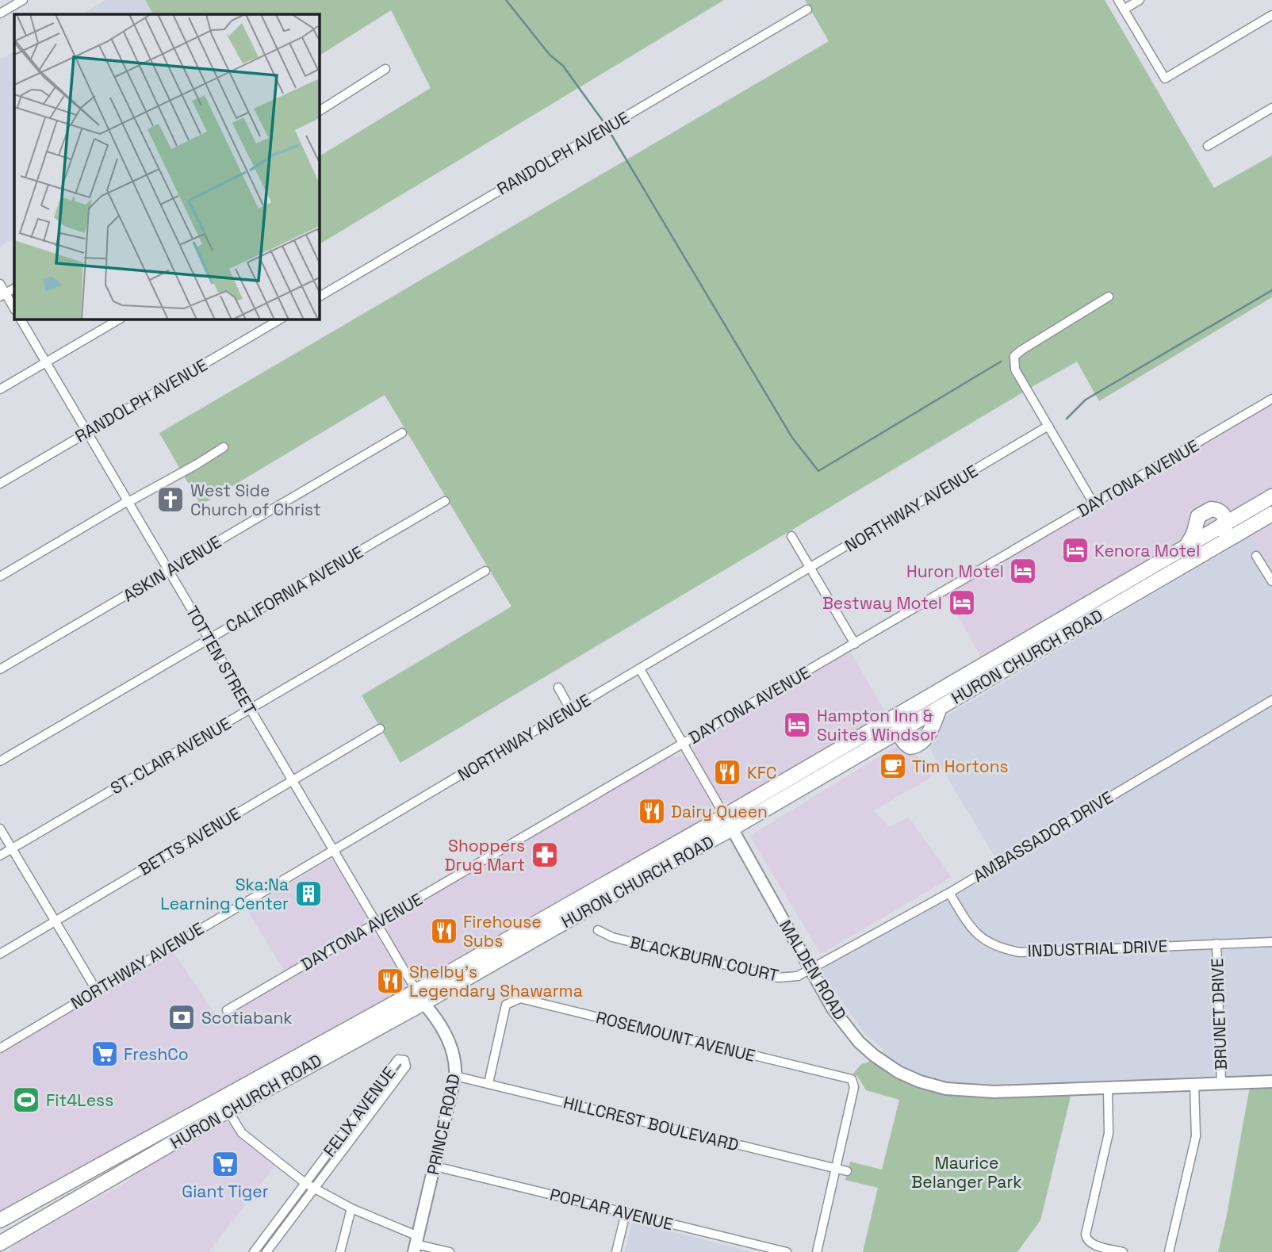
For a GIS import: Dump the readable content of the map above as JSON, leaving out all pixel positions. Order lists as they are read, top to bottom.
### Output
{
  "streets": {
    "highway": ["HURON CHURCH ROAD"],
    "main road": ["MALDEN ROAD", "PRINCE ROAD"],
    "street": [
      "RANDOLPH AVENUE",
      "DAYTONA AVENUE",
      "NORTHWAY AVENUE",
      "ASKIN AVENUE",
      "CALIFORNIA AVENUE",
      "TOTTEN STREET",
      "ST. CLAIR AVENUE",
      "AMBASSADOR DRIVE",
      "BETTS AVENUE",
      "INDUSTRIAL DRIVE",
      "BLACKBURN COURT",
      "BRUNET DRIVE",
      "ROSEMOUNT AVENUE",
      "FELIX AVENUE",
      "HILLCREST BOULEVARD",
      "POPLAR AVENUE"
    ]
  },
  "crossings": [
    ["RANDOLPH AVENUE", "TOTTEN STREET"],
    ["DAYTONA AVENUE", "TOTTEN STREET"],
    ["DAYTONA AVENUE", "MALDEN ROAD"],
    ["NORTHWAY AVENUE", "TOTTEN STREET"],
    ["NORTHWAY AVENUE", "MALDEN ROAD"],
    ["ASKIN AVENUE", "TOTTEN STREET"],
    ["CALIFORNIA AVENUE", "TOTTEN STREET"],
    ["HURON CHURCH ROAD", "TOTTEN STREET"],
    ["HURON CHURCH ROAD", "MALDEN ROAD"],
    ["HURON CHURCH ROAD", "PRINCE ROAD"],
    ["TOTTEN STREET", "ST. CLAIR AVENUE"],
    ["TOTTEN STREET", "BETTS AVENUE"],
    ["TOTTEN STREET", "PRINCE ROAD"],
    ["AMBASSADOR DRIVE", "INDUSTRIAL DRIVE"],
    ["AMBASSADOR DRIVE", "BLACKBURN COURT"],
    ["AMBASSADOR DRIVE", "MALDEN ROAD"],
    ["INDUSTRIAL DRIVE", "BRUNET DRIVE"],
    ["BLACKBURN COURT", "MALDEN ROAD"],
    ["MALDEN ROAD", "BRUNET DRIVE"],
    ["ROSEMOUNT AVENUE", "HILLCREST BOULEVARD"],
    ["HILLCREST BOULEVARD", "PRINCE ROAD"],
    ["PRINCE ROAD", "POPLAR AVENUE"]
  ],
  "parks": ["Maurice Belanger Park"],
  "places": {
    "church": ["West Side Church of Christ"],
    "hotel": [
      "Kenora Motel",
      "Huron Motel",
      "Bestway Motel",
      "Hampton Inn & Suites Windsor"
    ],
    "cafe": ["Tim Hortons"],
    "restaurant": [
      "KFC",
      "Dairy Queen",
      "Firehouse Subs",
      "Shelby's Legendary Shawarma"
    ],
    "pharmacy": ["Shoppers Drug Mart"],
    "building": ["Ska:Na Learning Center"],
    "bank": ["Scotiabank"],
    "supermarket": ["FreshCo", "Giant Tiger"],
    "sports": ["Fit4Less"]
  }
}
